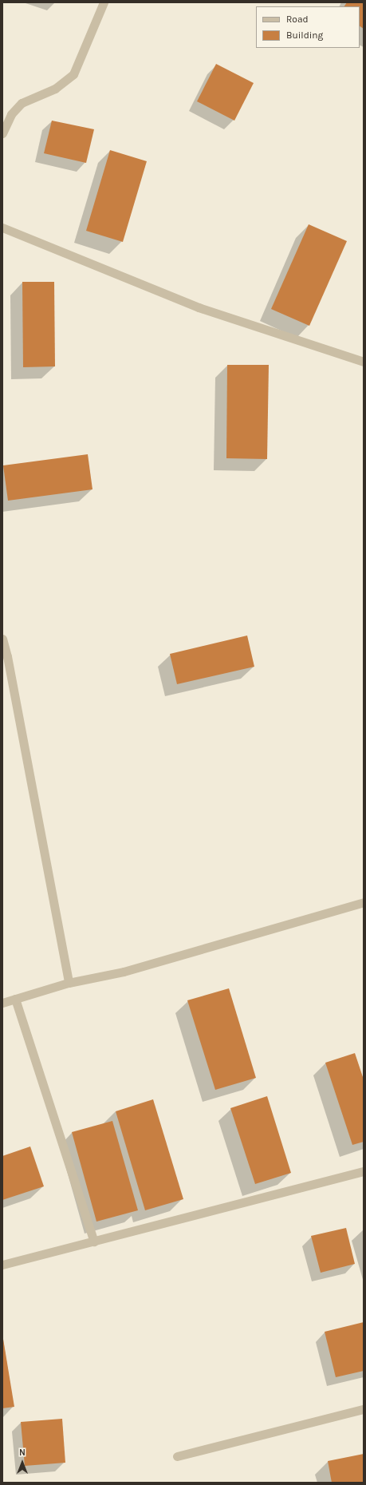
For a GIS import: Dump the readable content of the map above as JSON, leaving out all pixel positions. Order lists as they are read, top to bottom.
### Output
{
  "legend": ["Road", "Building"],
  "north": "top"
}
